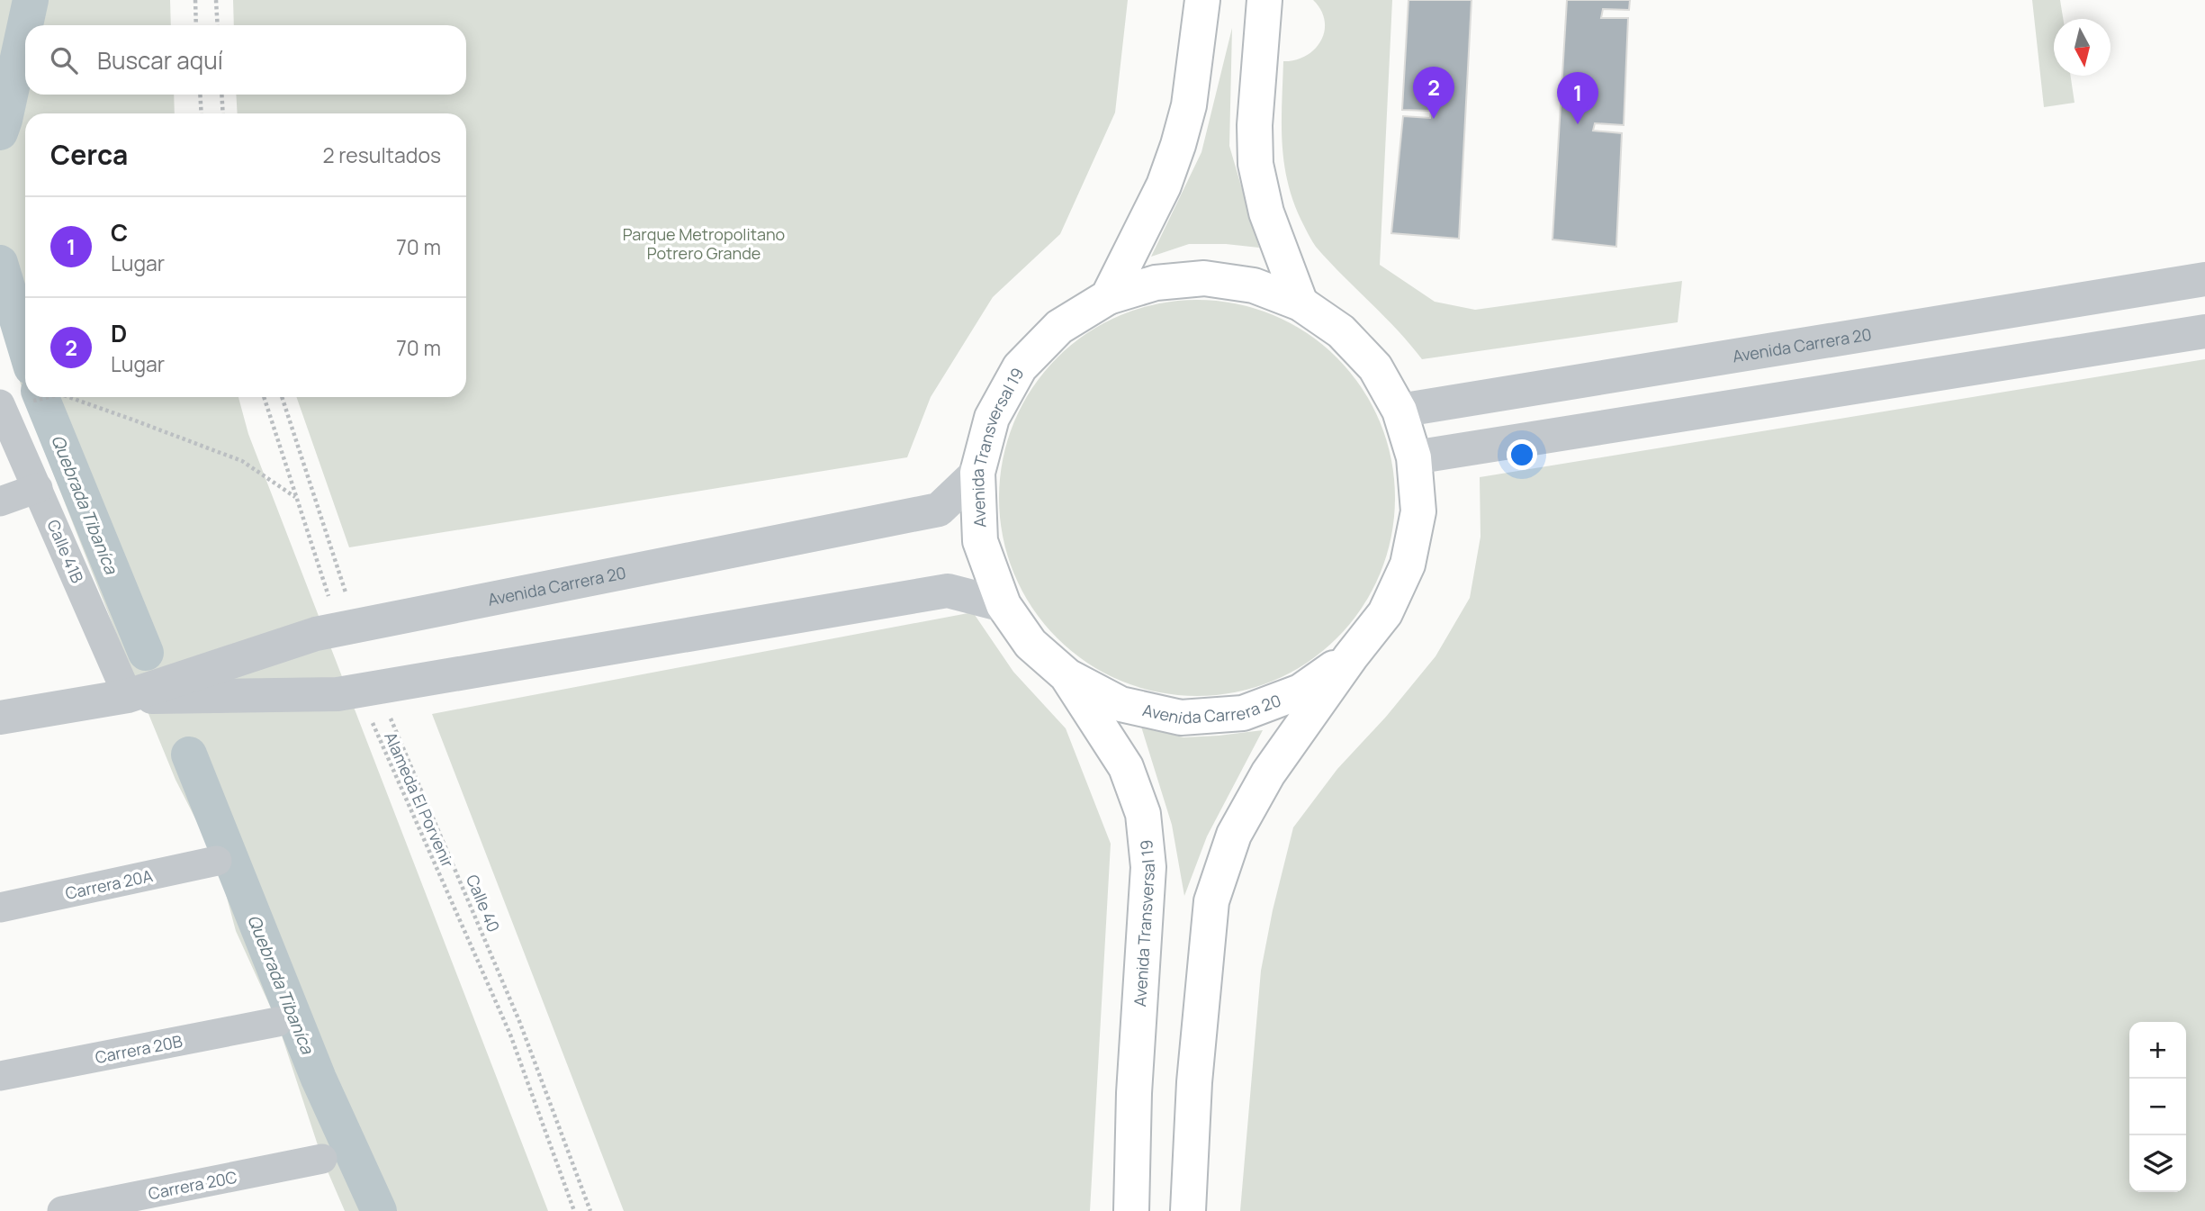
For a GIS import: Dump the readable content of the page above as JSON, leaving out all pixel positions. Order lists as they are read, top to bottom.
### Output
{
  "streets": {
    "main road": ["Avenida Carrera 20", "Avenida Transversal 19"],
    "street": [
      "Calle 41B",
      "Carrera 20A",
      "Carrera 20B",
      "Carrera 20C"
    ],
    "path": ["Alameda El Porvenir", "Calle 40"]
  },
  "crossings": [
    ["Avenida Carrera 20", "Avenida Transversal 19"],
    ["Avenida Carrera 20", "Calle 41B"],
    ["Avenida Carrera 20", "Alameda El Porvenir"],
    ["Avenida Carrera 20", "Calle 40"],
    ["Alameda El Porvenir", "Calle 40"]
  ],
  "water": ["Quebrada Tibaníca"],
  "parks": ["Parque Metropolitano Potrero Grande"],
  "north": "bottom",
  "page": {
    "search": "Buscar aquí",
    "pins": ["2", "1"],
    "heading": ["Cerca", "2 resultados"],
    "list": [
      {
        "mark": "1",
        "name": "C",
        "note": "Lugar",
        "value": "70 m"
      },
      {
        "mark": "2",
        "name": "D",
        "note": "Lugar",
        "value": "70 m"
      }
    ],
    "map_buttons": ["+", "−"]
  }
}
